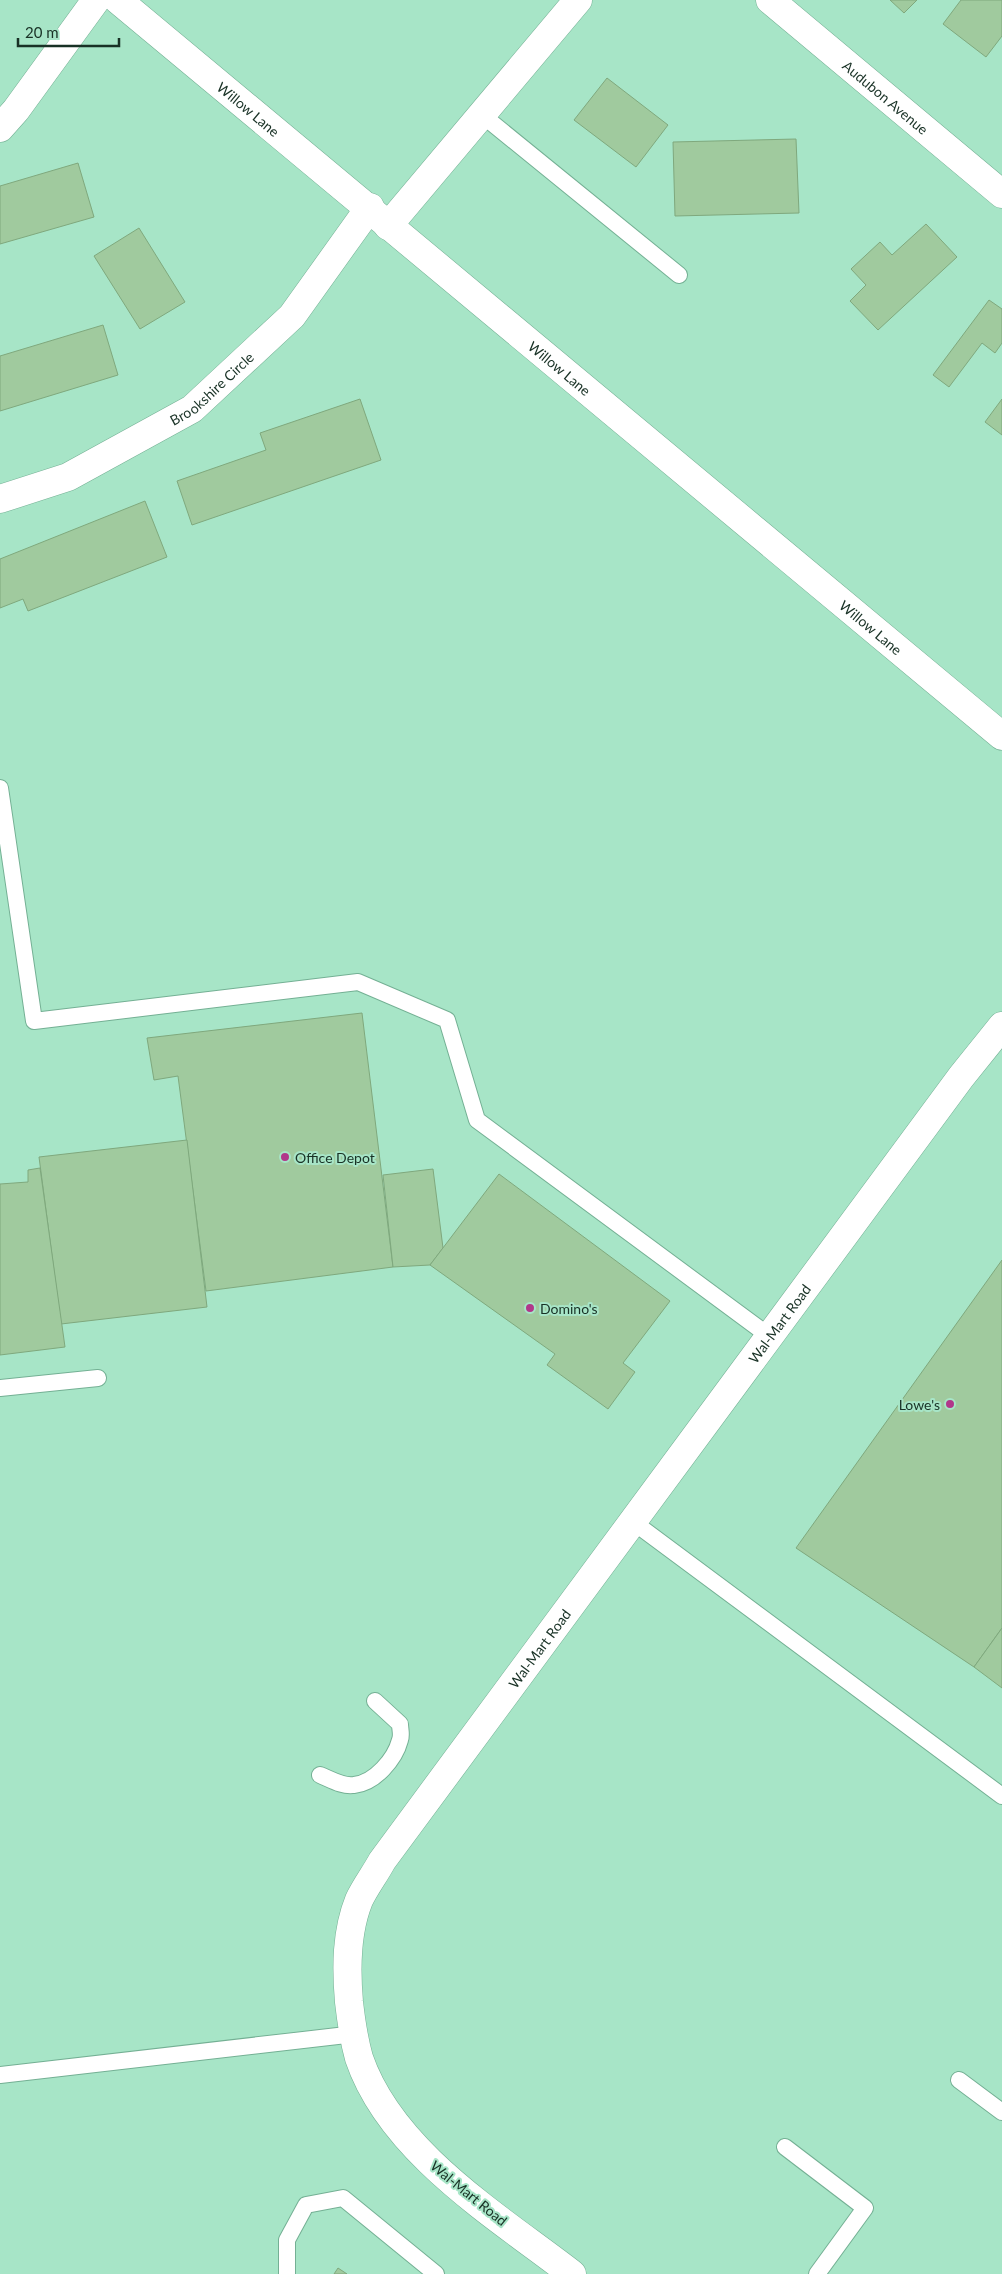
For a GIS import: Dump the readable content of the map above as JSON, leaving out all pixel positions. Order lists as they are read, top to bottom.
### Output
{
  "streets": {
    "street": [
      "Audubon Avenue",
      "Willow Lane",
      "Brookshire Circle",
      "Wal-Mart Road"
    ]
  },
  "crossings": [
    ["Willow Lane", "Brookshire Circle"]
  ],
  "places": ["Office Depot", "Domino's", "Lowe's"],
  "scale_bar": "20 m"
}
